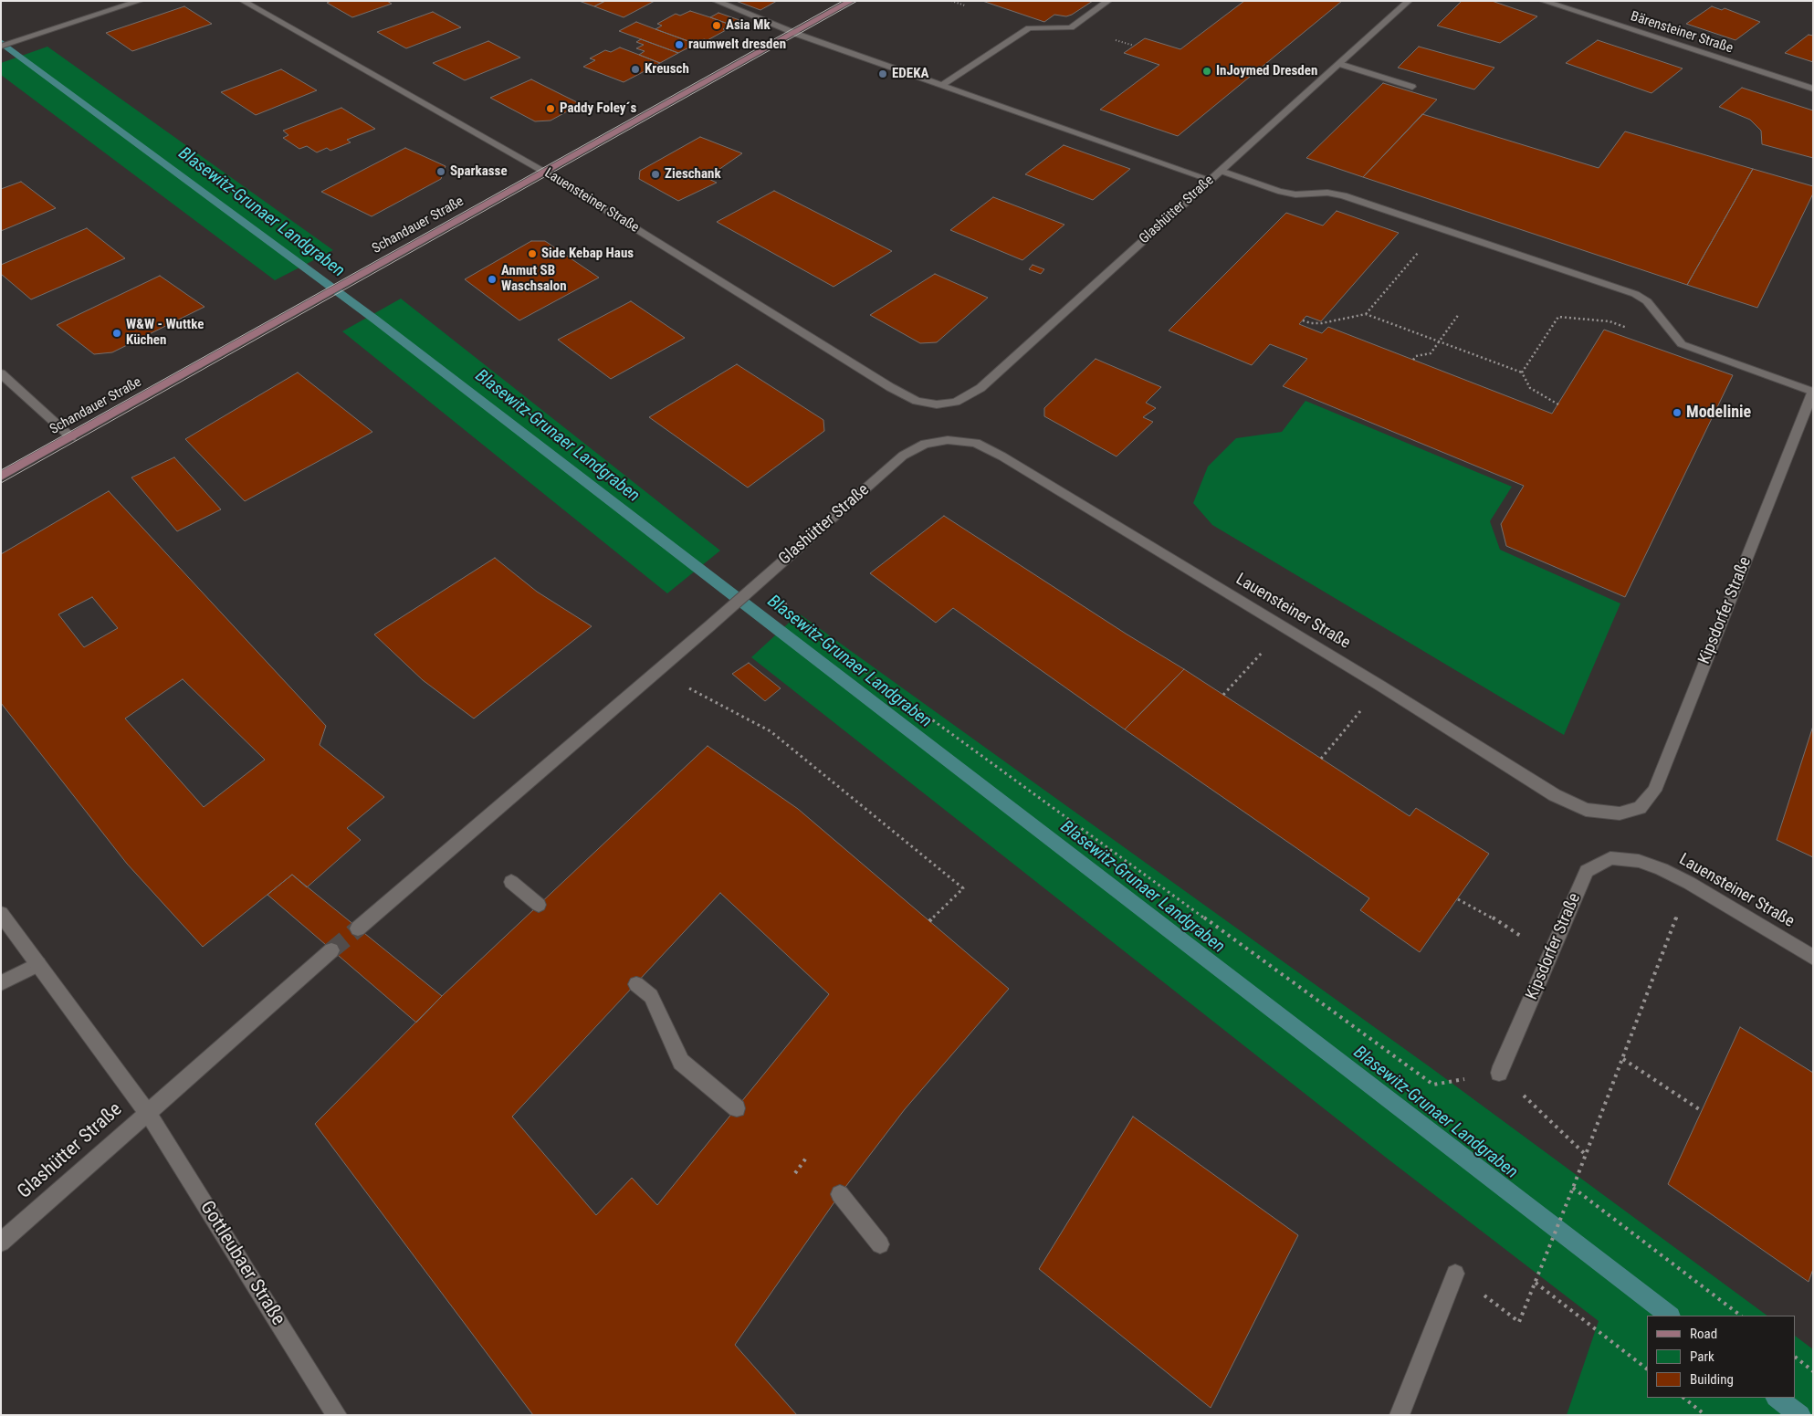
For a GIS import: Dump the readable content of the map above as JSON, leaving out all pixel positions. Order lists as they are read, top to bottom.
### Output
{
  "streets": {
    "main road": ["Schandauer Straße"],
    "street": [
      "Bärensteiner Straße",
      "Lauensteiner Straße",
      "Glashütter Straße",
      "Kipsdorfer Straße",
      "Gottleubaer Straße"
    ]
  },
  "crossings": [
    ["Lauensteiner Straße", "Glashütter Straße"],
    ["Lauensteiner Straße", "Schandauer Straße"],
    ["Lauensteiner Straße", "Kipsdorfer Straße"],
    ["Glashütter Straße", "Gottleubaer Straße"]
  ],
  "water": ["Blasewitz‐Grunaer Landgraben"],
  "places": [
    "Asia Mk",
    "raumwelt dresden",
    "Kreusch",
    "InJoymed Dresden",
    "EDEKA",
    "Paddy Foley´s",
    "Sparkasse",
    "Zieschank",
    "Side Kebap Haus",
    "Anmut SB Waschsalon",
    "W&W - Wuttke Küchen",
    "Modelinie"
  ],
  "legend": ["Road", "Park", "Building"]
}
